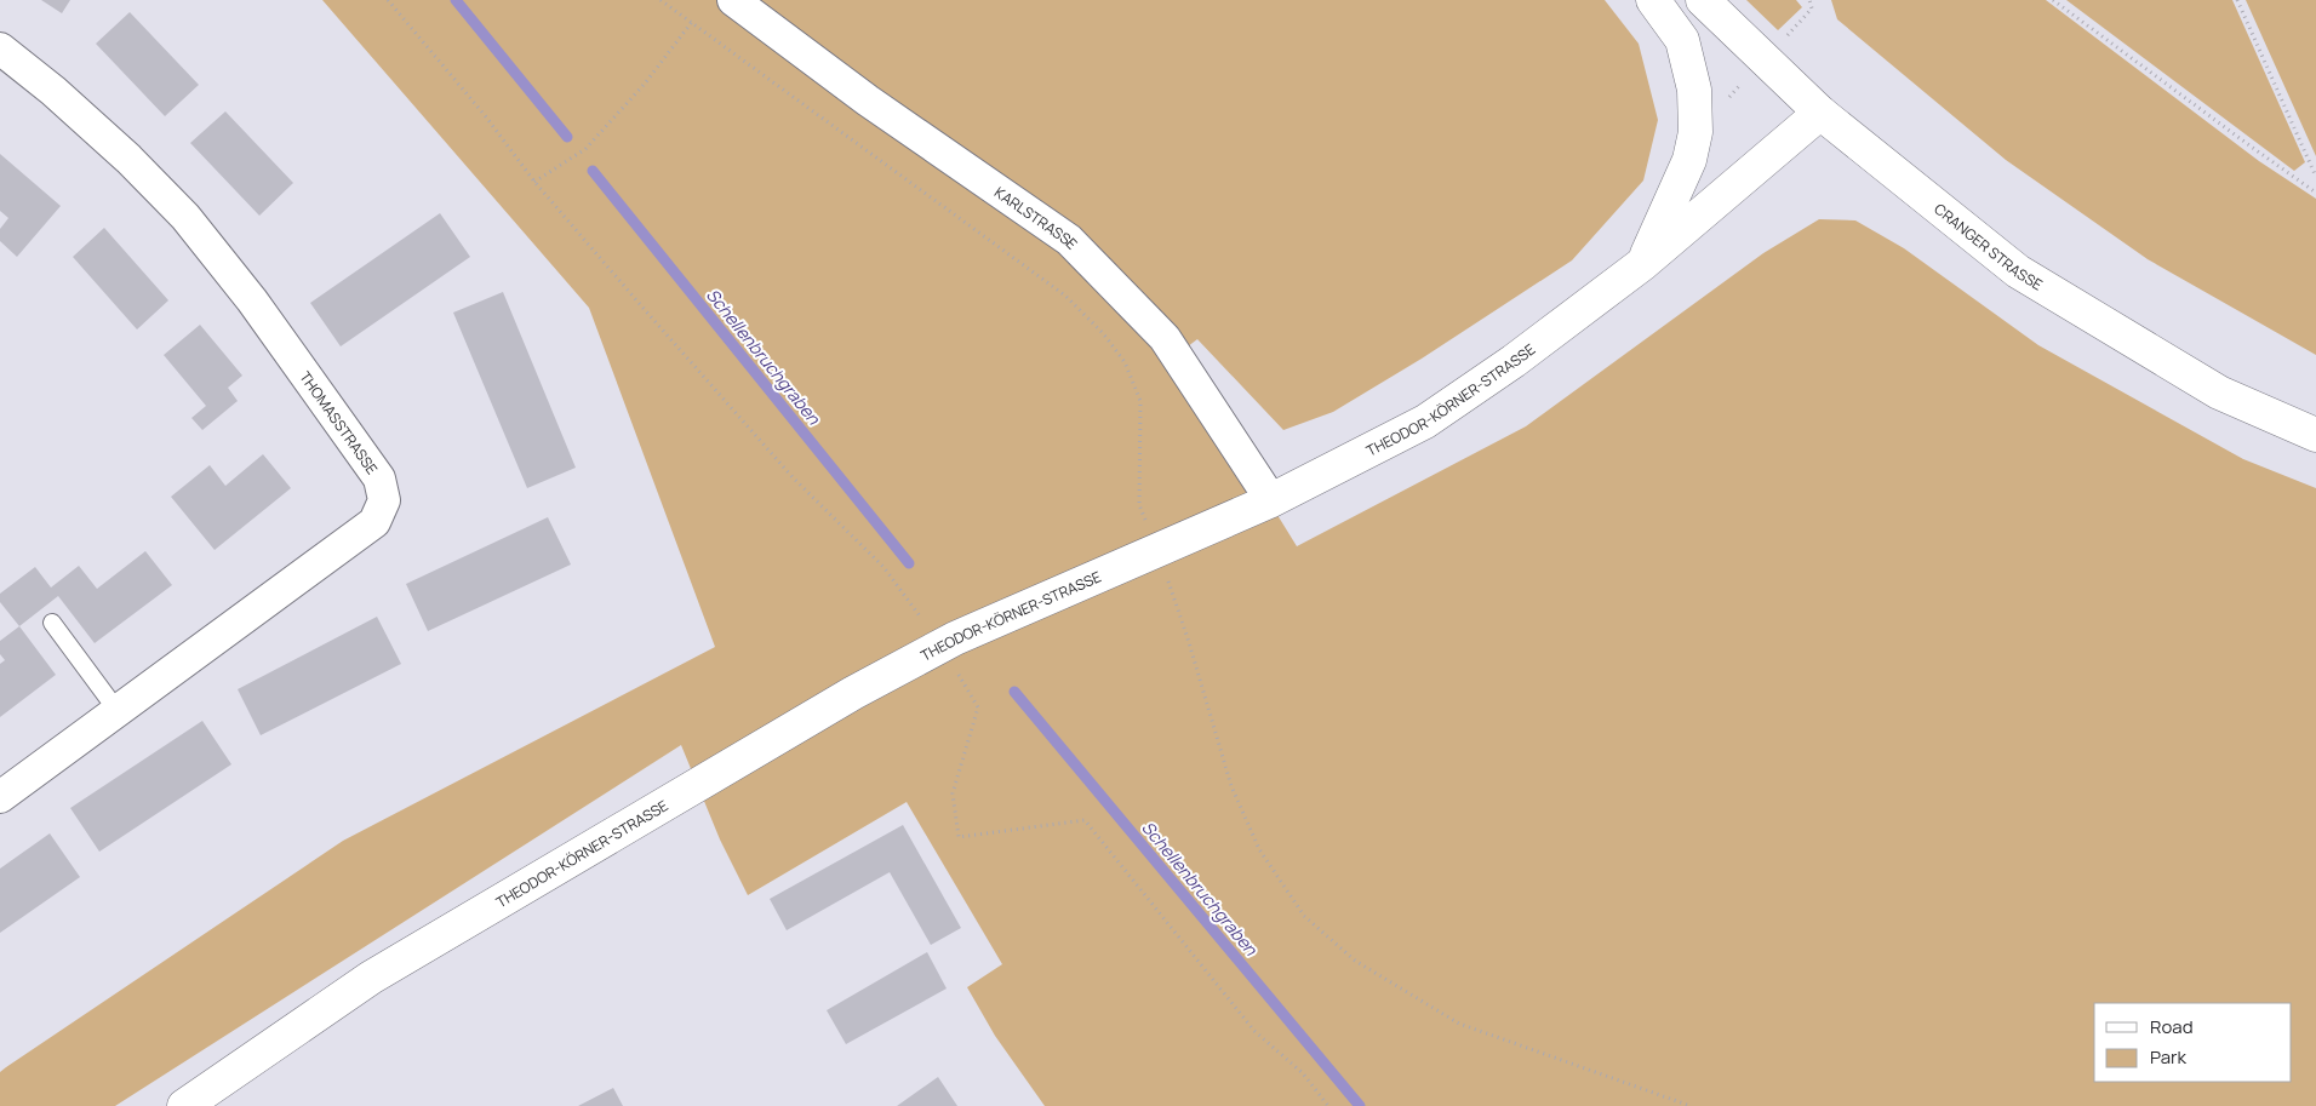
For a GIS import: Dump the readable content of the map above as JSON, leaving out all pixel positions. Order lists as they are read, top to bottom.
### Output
{
  "streets": {
    "main road": ["CRANGER STRASSE", "THEODOR-KÖRNER-STRASSE"],
    "street": ["KARLSTRASSE", "THOMASSTRASSE"]
  },
  "crossings": [
    ["KARLSTRASSE", "THEODOR-KÖRNER-STRASSE"],
    ["CRANGER STRASSE", "THEODOR-KÖRNER-STRASSE"]
  ],
  "water": ["Schellenbruchgraben"],
  "legend": ["Road", "Park"]
}
